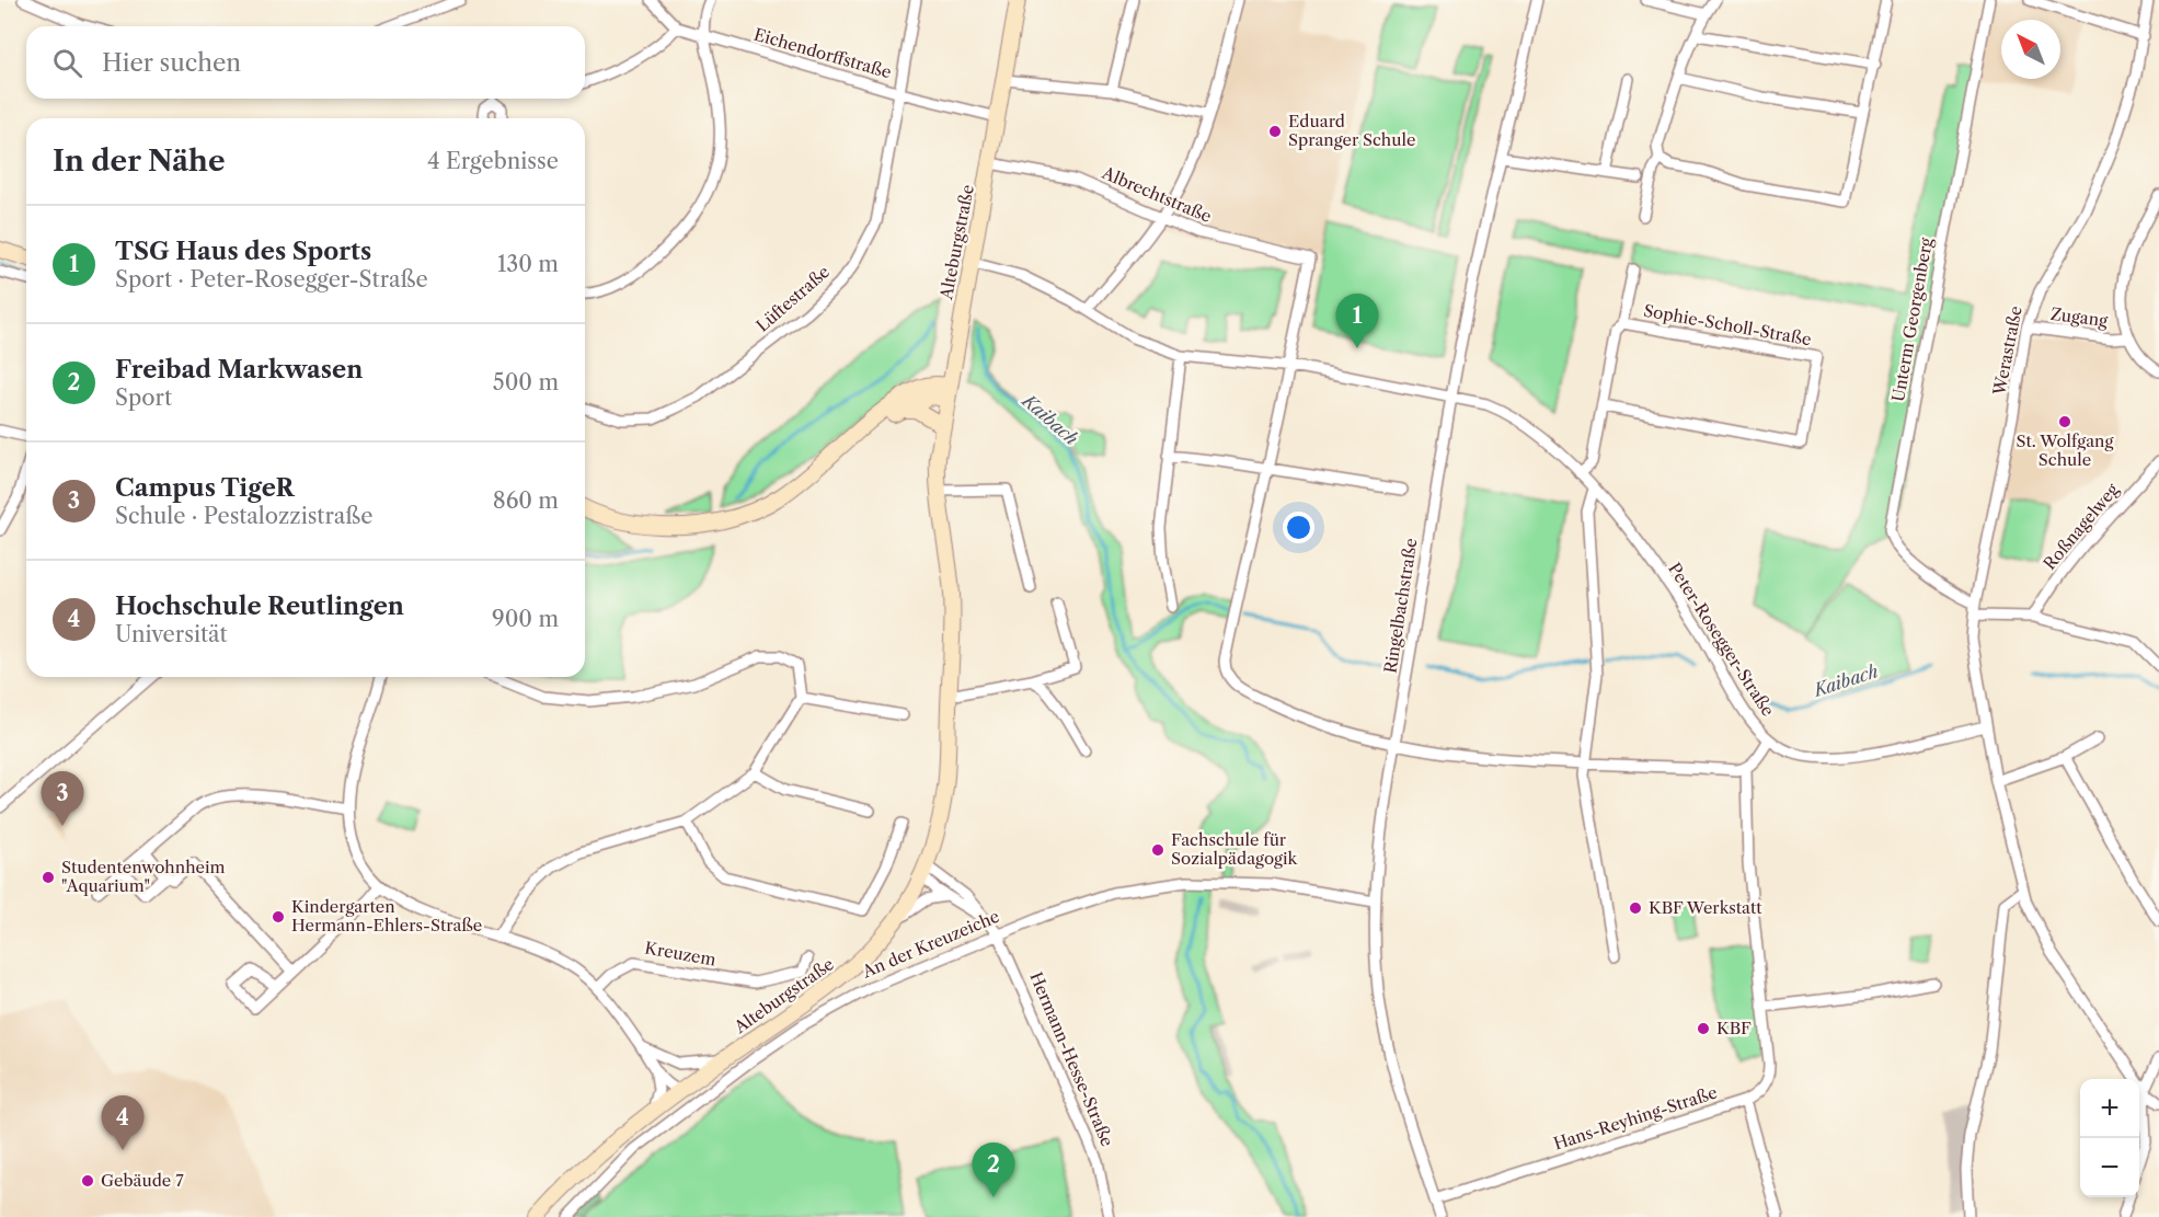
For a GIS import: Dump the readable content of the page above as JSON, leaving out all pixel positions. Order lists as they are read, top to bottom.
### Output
{
  "streets": {
    "main road": ["Alteburgstraße"],
    "street": [
      "Eichendorffstraße",
      "Albrechtstraße",
      "Lüftestraße",
      "Zugang",
      "Unterm Georgenberg",
      "Sophie-Scholl-Straße",
      "Werastraße",
      "Roßnagelweg",
      "Ringelbachstraße",
      "Peter-Rosegger-Straße",
      "An der Kreuzeiche",
      "Kreuzem",
      "Hermann-Hesse-Straße",
      "Hans-Reyhing-Straße"
    ]
  },
  "crossings": [
    ["Eichendorffstraße", "Alteburgstraße"],
    ["Eichendorffstraße", "Lüftestraße"],
    ["Albrechtstraße", "Alteburgstraße"],
    ["Albrechtstraße", "Peter-Rosegger-Straße"],
    ["Alteburgstraße", "Peter-Rosegger-Straße"],
    ["Alteburgstraße", "Hermann-Hesse-Straße"],
    ["Zugang", "Werastraße"],
    ["Unterm Georgenberg", "Werastraße"],
    ["Sophie-Scholl-Straße", "Peter-Rosegger-Straße"],
    ["Werastraße", "Peter-Rosegger-Straße"],
    ["Ringelbachstraße", "Peter-Rosegger-Straße"],
    ["Ringelbachstraße", "An der Kreuzeiche"],
    ["Ringelbachstraße", "Hans-Reyhing-Straße"],
    ["An der Kreuzeiche", "Hermann-Hesse-Straße"]
  ],
  "water": ["Kaibach"],
  "places": [
    "Eduard Spranger Schule",
    "St. Wolfgang Schule",
    "Fachschule für Sozialpädagogik",
    "Studentenwohnheim \"Aquarium\"",
    "KBF Werkstatt",
    "Kindergarten Hermann-Ehlers-Straße",
    "KBF",
    "Gebäude 7"
  ],
  "north": "top left",
  "page": {
    "search": "Hier suchen",
    "heading": ["In der Nähe", "4 Ergebnisse"],
    "list": [
      {
        "mark": "1",
        "name": "TSG Haus des Sports",
        "note": "Sport · Peter-Rosegger-Straße",
        "value": "130 m"
      },
      {
        "mark": "2",
        "name": "Freibad Markwasen",
        "note": "Sport",
        "value": "500 m"
      },
      {
        "mark": "3",
        "name": "Campus TigeR",
        "note": "Schule · Pestalozzistraße",
        "value": "860 m"
      },
      {
        "mark": "4",
        "name": "Hochschule Reutlingen",
        "note": "Universität",
        "value": "900 m"
      }
    ],
    "pins": [
      "1",
      "3",
      "4",
      "2"
    ],
    "map_buttons": ["+", "−"]
  }
}
